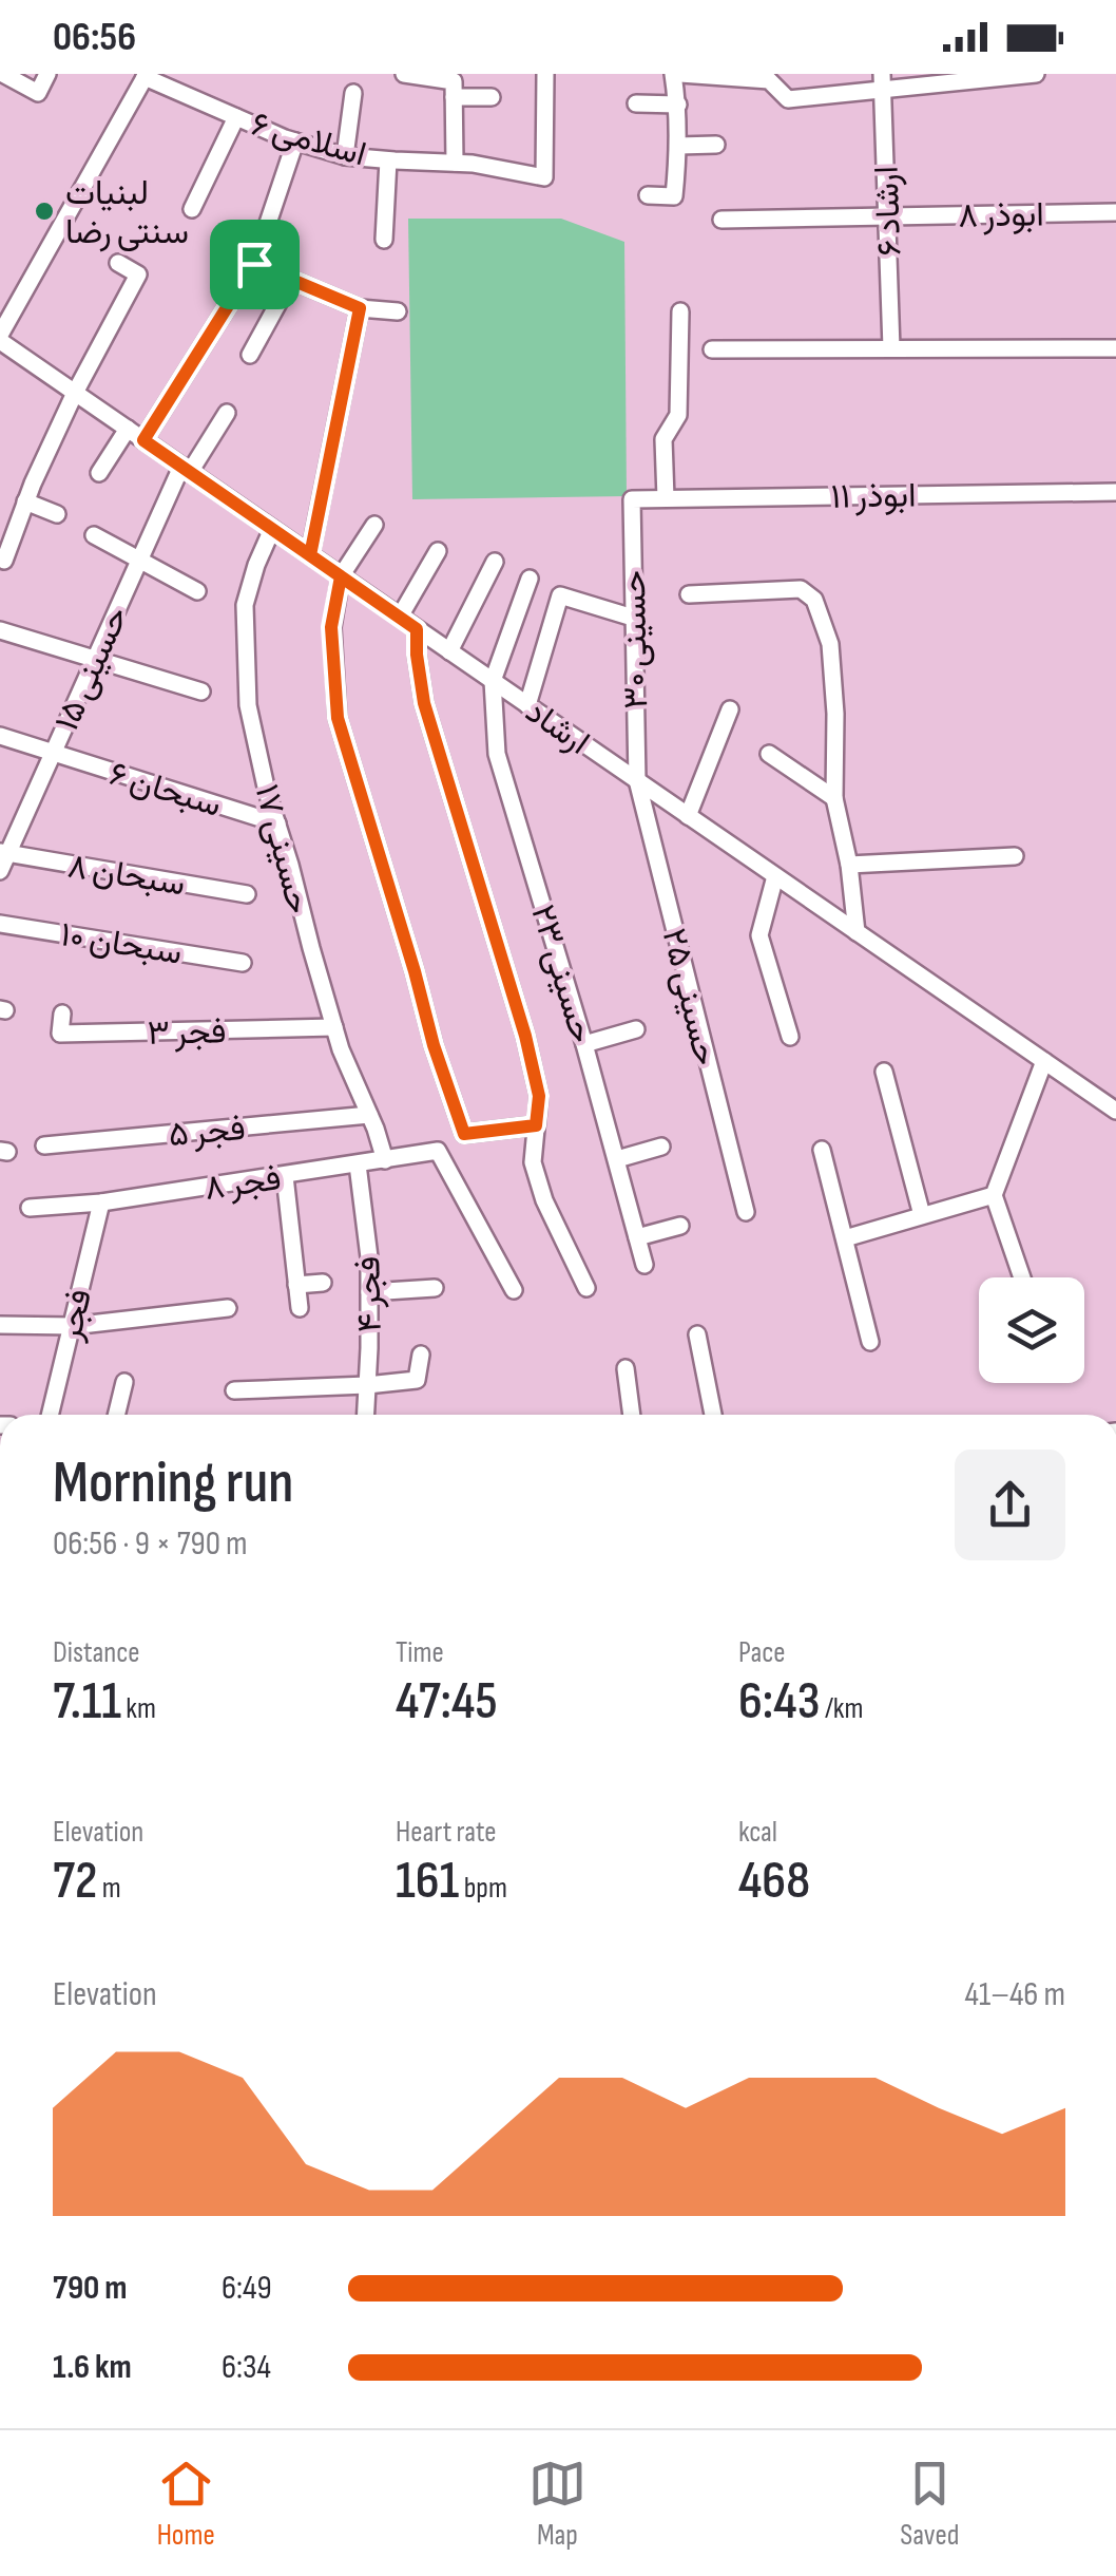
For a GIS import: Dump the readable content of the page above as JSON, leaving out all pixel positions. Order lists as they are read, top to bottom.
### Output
{
  "streets": {
    "street": [
      "اسلامی ۶",
      "ارشاد ۶",
      "ابوذر ۸",
      "ابوذر ۱۱",
      "حسینی ۳۰",
      "حسینی ۱۵",
      "ارشاد",
      "سبحان ۶",
      "حسینی ۱۷",
      "سبحان ۸",
      "سبحان ۱۰",
      "حسینی ۲۳",
      "حسینی ۲۵",
      "فجر ۳",
      "فجر ۵",
      "فجر ۸",
      "فجر ۴",
      "فجر"
    ]
  },
  "crossings": [
    ["ارشاد ۶", "ابوذر ۸"],
    ["ابوذر ۱۱", "حسینی ۳۰"],
    ["حسینی ۳۰", "ارشاد"],
    ["حسینی ۳۰", "حسینی ۲۵"],
    ["حسینی ۱۵", "ارشاد"],
    ["حسینی ۱۵", "سبحان ۶"],
    ["حسینی ۱۵", "سبحان ۸"],
    ["ارشاد", "حسینی ۱۷"],
    ["ارشاد", "حسینی ۲۳"],
    ["ارشاد", "حسینی ۲۵"],
    ["سبحان ۶", "حسینی ۱۷"],
    ["حسینی ۱۷", "فجر ۳"],
    ["حسینی ۱۷", "فجر ۵"],
    ["حسینی ۱۷", "فجر ۸"],
    ["فجر ۸", "فجر ۴"],
    ["فجر ۸", "فجر"]
  ],
  "places": ["لبنیات سنتی رضا"],
  "page": {
    "status": "06:56",
    "heading": ["Morning run", "06:56 · 9 × 790 m"],
    "stats": [
      ["Distance", "7.11 km"],
      ["Time", "47:45"],
      ["Pace", "6:43 /km"],
      ["Elevation", "72 m"],
      ["Heart rate", "161 bpm"],
      ["kcal", "468"]
    ],
    "chart": ["Elevation", "41–46 m"],
    "list": [
      {
        "name": "790 m",
        "note": "6:49"
      },
      {
        "name": "1.6 km",
        "note": "6:34"
      }
    ],
    "tabs": ["Home", "Map", "Saved"]
  }
}
